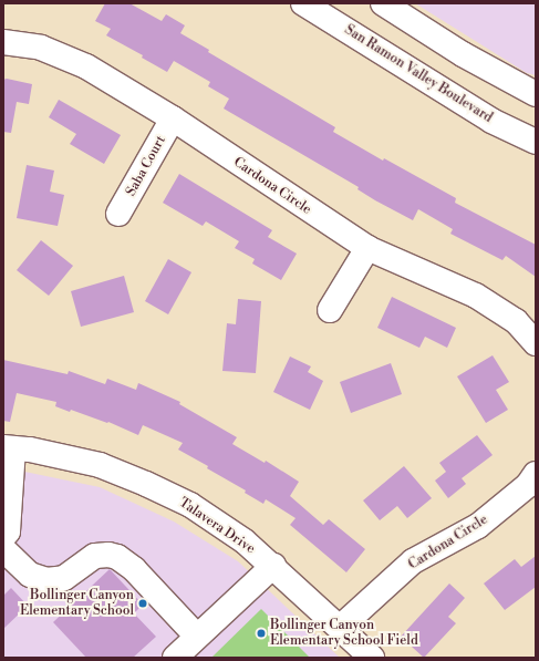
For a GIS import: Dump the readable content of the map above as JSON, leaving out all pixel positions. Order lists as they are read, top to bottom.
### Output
{
  "streets": {
    "street": [
      "San Ramon Valley Boulevard",
      "Saba Court",
      "Cardona Circle",
      "Talavera Drive"
    ]
  },
  "crossings": [
    ["Saba Court", "Cardona Circle"],
    ["Cardona Circle", "Talavera Drive"]
  ],
  "places": ["Bollinger Canyon Elementary School", "Bollinger Canyon Elementary School Field"]
}
